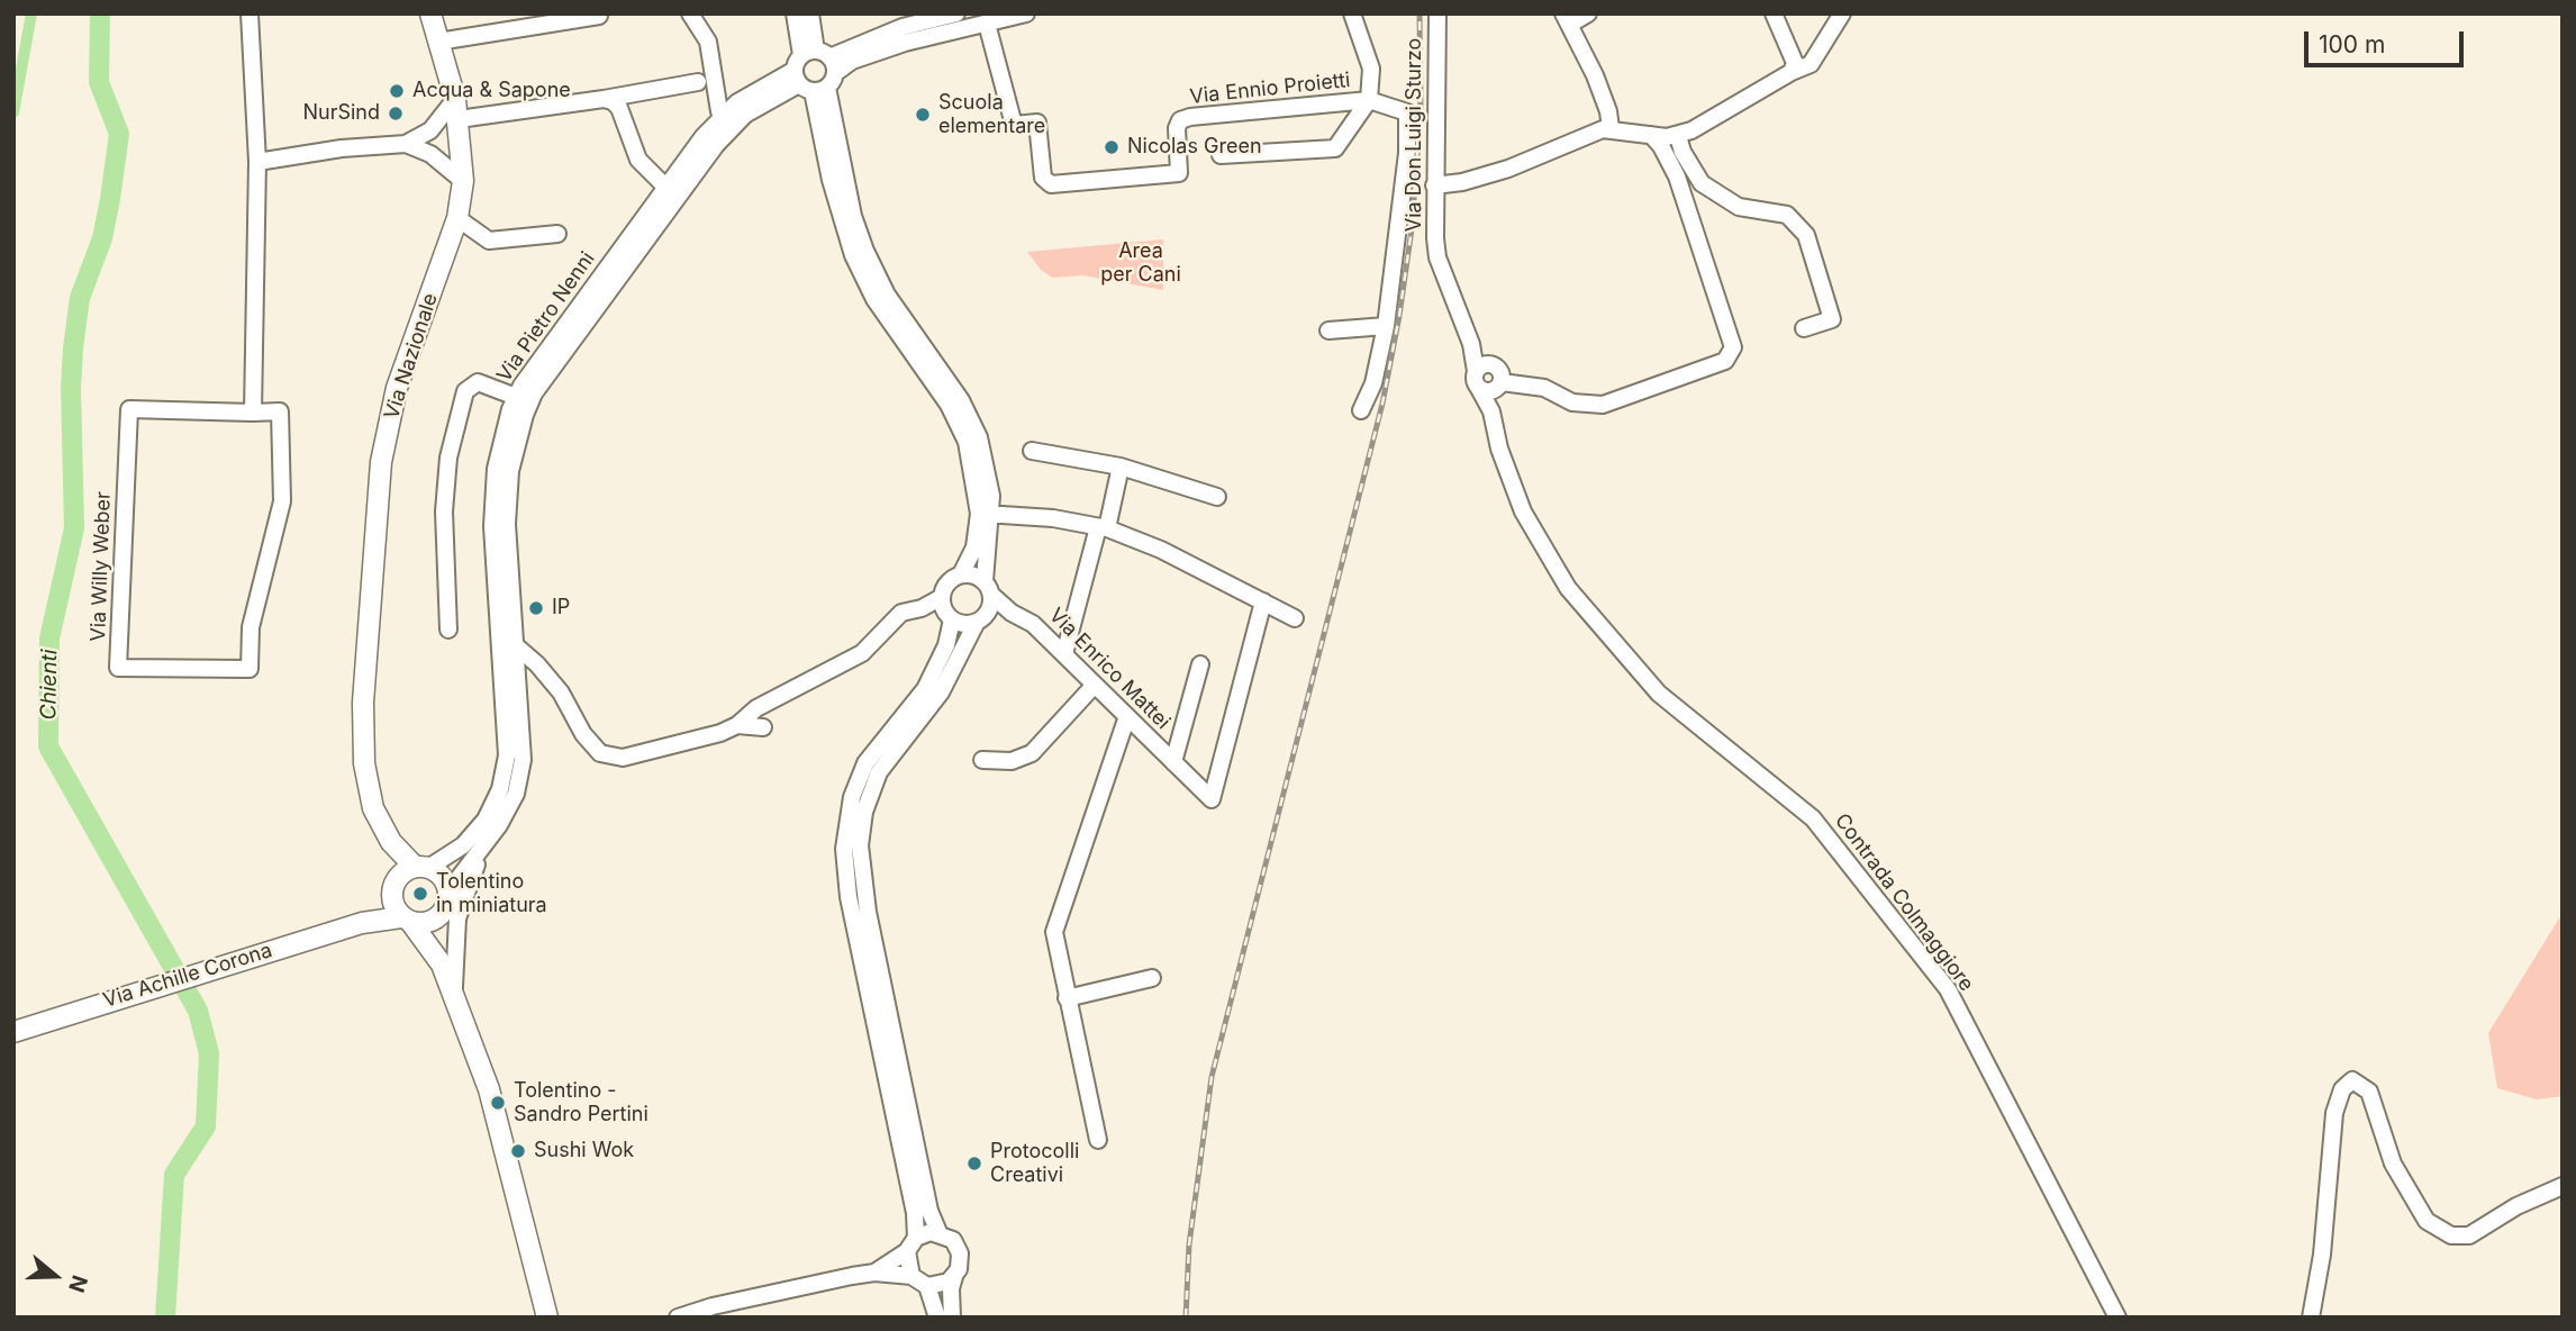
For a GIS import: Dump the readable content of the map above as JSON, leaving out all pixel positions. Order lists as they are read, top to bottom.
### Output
{
  "streets": {
    "main road": ["Via Nazionale", "Via Achille Corona"],
    "street": [
      "Via Ennio Proietti",
      "Via Don Luigi Sturzo",
      "Via Pietro Nenni",
      "Via Willy Weber",
      "Via Enrico Mattei",
      "Contrada Colmaggiore"
    ]
  },
  "crossings": [
    ["Via Don Luigi Sturzo", "Contrada Colmaggiore"],
    ["Via Pietro Nenni", "Via Nazionale"],
    ["Via Pietro Nenni", "Via Achille Corona"],
    ["Via Nazionale", "Via Achille Corona"]
  ],
  "water": ["Chienti"],
  "parks": ["Area per Cani"],
  "places": [
    "Acqua & Sapone",
    "NurSind",
    "Scuola elementare",
    "Nicolas Green",
    "IP",
    "Tolentino in miniatura",
    "Tolentino - Sandro Pertini",
    "Sushi Wok",
    "Protocolli Creativi"
  ],
  "scale_bar": "100 m",
  "north": "right"
}
